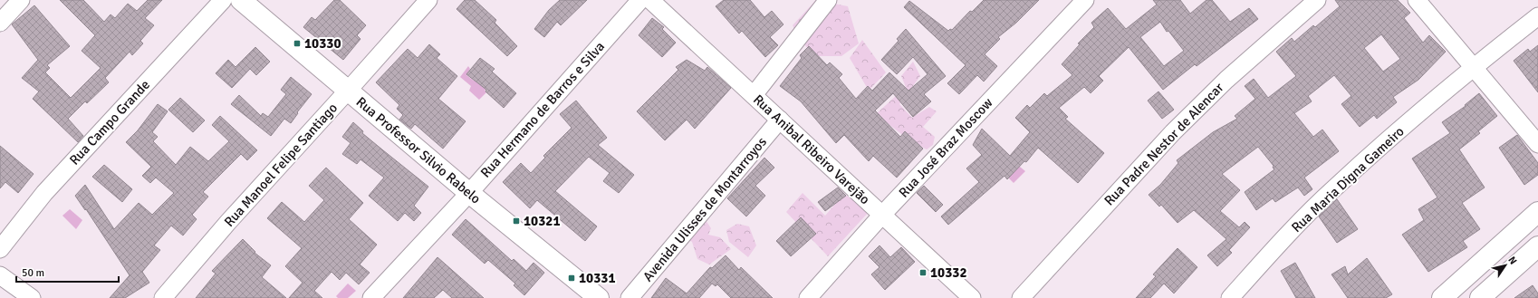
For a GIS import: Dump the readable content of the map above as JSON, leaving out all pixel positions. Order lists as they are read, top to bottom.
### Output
{
  "streets": {
    "main road": ["Rua Professor Silvio Rabelo"],
    "street": [
      "Rua Hermano de Barros e Silva",
      "Rua Campo Grande",
      "Rua Padre Nestor de Alencar",
      "Rua José Braz Moscow",
      "Rua Anibal Ribeiro Varejão",
      "Rua Manoel Felipe Santiago",
      "Rua Maria Digna Gameiro",
      "Avenida Ulisses de Montarroyos"
    ]
  },
  "crossings": [
    ["Rua Hermano de Barros e Silva", "Rua Professor Silvio Rabelo"],
    ["Rua José Braz Moscow", "Rua Anibal Ribeiro Varejão"],
    ["Rua Anibal Ribeiro Varejão", "Avenida Ulisses de Montarroyos"],
    ["Rua Professor Silvio Rabelo", "Rua Manoel Felipe Santiago"]
  ],
  "places": {
    "transit": [
      "10330",
      "10321",
      "10332",
      "10331"
    ]
  },
  "scale_bar": "50 m",
  "north": "top right"
}
